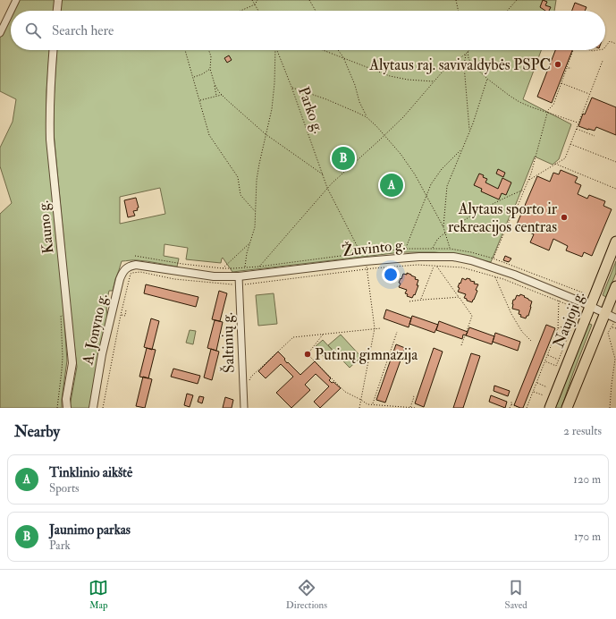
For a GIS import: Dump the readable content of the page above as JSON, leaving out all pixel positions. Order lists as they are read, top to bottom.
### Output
{
  "streets": {
    "main road": ["Naujoji g."],
    "street": [
      "Kauno g.",
      "Žuvinto g.",
      "A. Jonyno g.",
      "Šaltinių g."
    ],
    "path": ["Parko g."]
  },
  "crossings": [
    ["Parko g.", "Žuvinto g."],
    ["Žuvinto g.", "Naujoji g."],
    ["Žuvinto g.", "A. Jonyno g."],
    ["Žuvinto g.", "Šaltinių g."]
  ],
  "places": ["Alytaus raj. savivaldybės PSPC", "Alytaus sporto ir rekreacijos centras", "Putinų gimnazija"],
  "page": {
    "search": "Search here",
    "pins": ["B", "A"],
    "heading": ["Nearby", "2 results"],
    "list": [
      {
        "mark": "A",
        "name": "Tinklinio aikštė",
        "note": "Sports",
        "value": "120 m"
      },
      {
        "mark": "B",
        "name": "Jaunimo parkas",
        "note": "Park",
        "value": "170 m"
      }
    ],
    "nav": ["Map", "Directions", "Saved"]
  }
}
